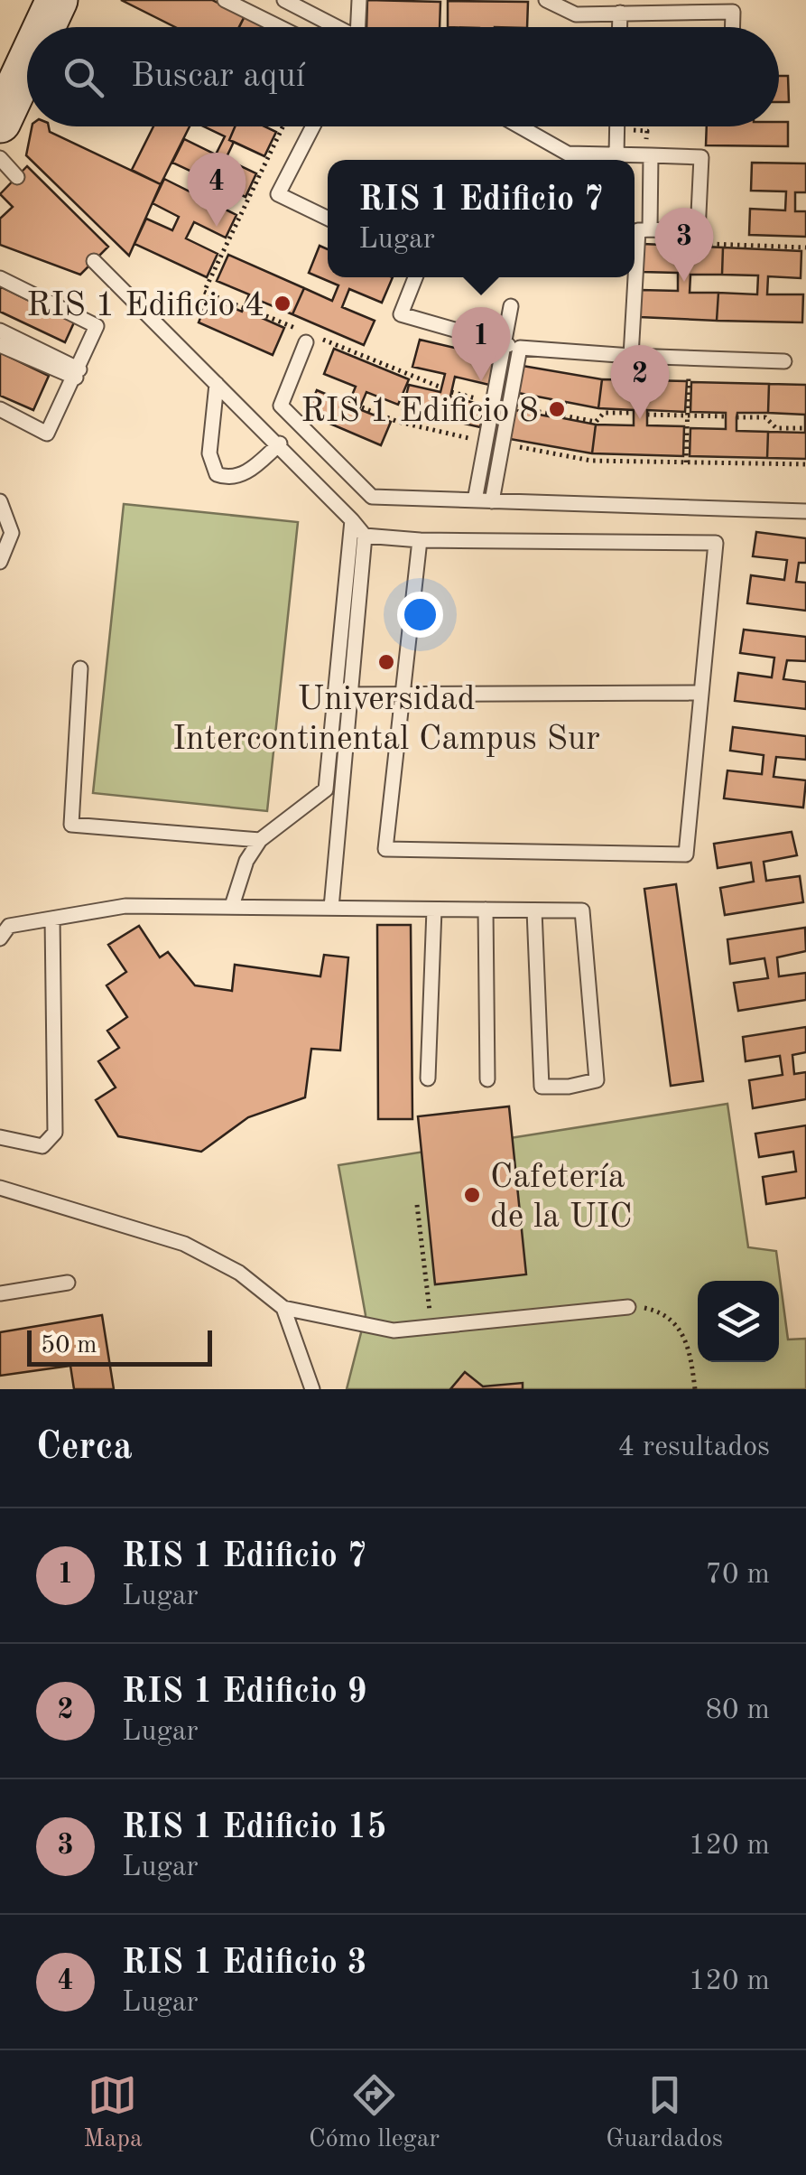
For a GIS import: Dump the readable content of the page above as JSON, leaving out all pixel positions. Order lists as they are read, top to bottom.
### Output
{
  "places": [
    "RIS 1 Edificio 4",
    "RIS 1 Edificio 8",
    "Universidad Intercontinental Campus Sur",
    "Cafetería de la UIC"
  ],
  "scale_bar": "50 m",
  "page": {
    "search": "Buscar aquí",
    "pins": [
      "4",
      "3",
      "1",
      "2"
    ],
    "popup": ["RIS 1 Edificio 7", "Lugar"],
    "scale": "50 m",
    "heading": ["Cerca", "4 resultados"],
    "list": [
      {
        "mark": "1",
        "name": "RIS 1 Edificio 7",
        "note": "Lugar",
        "value": "70 m"
      },
      {
        "mark": "2",
        "name": "RIS 1 Edificio 9",
        "note": "Lugar",
        "value": "80 m"
      },
      {
        "mark": "3",
        "name": "RIS 1 Edificio 15",
        "note": "Lugar",
        "value": "120 m"
      },
      {
        "mark": "4",
        "name": "RIS 1 Edificio 3",
        "note": "Lugar",
        "value": "120 m"
      }
    ],
    "nav": ["Mapa", "Cómo llegar", "Guardados"]
  }
}
